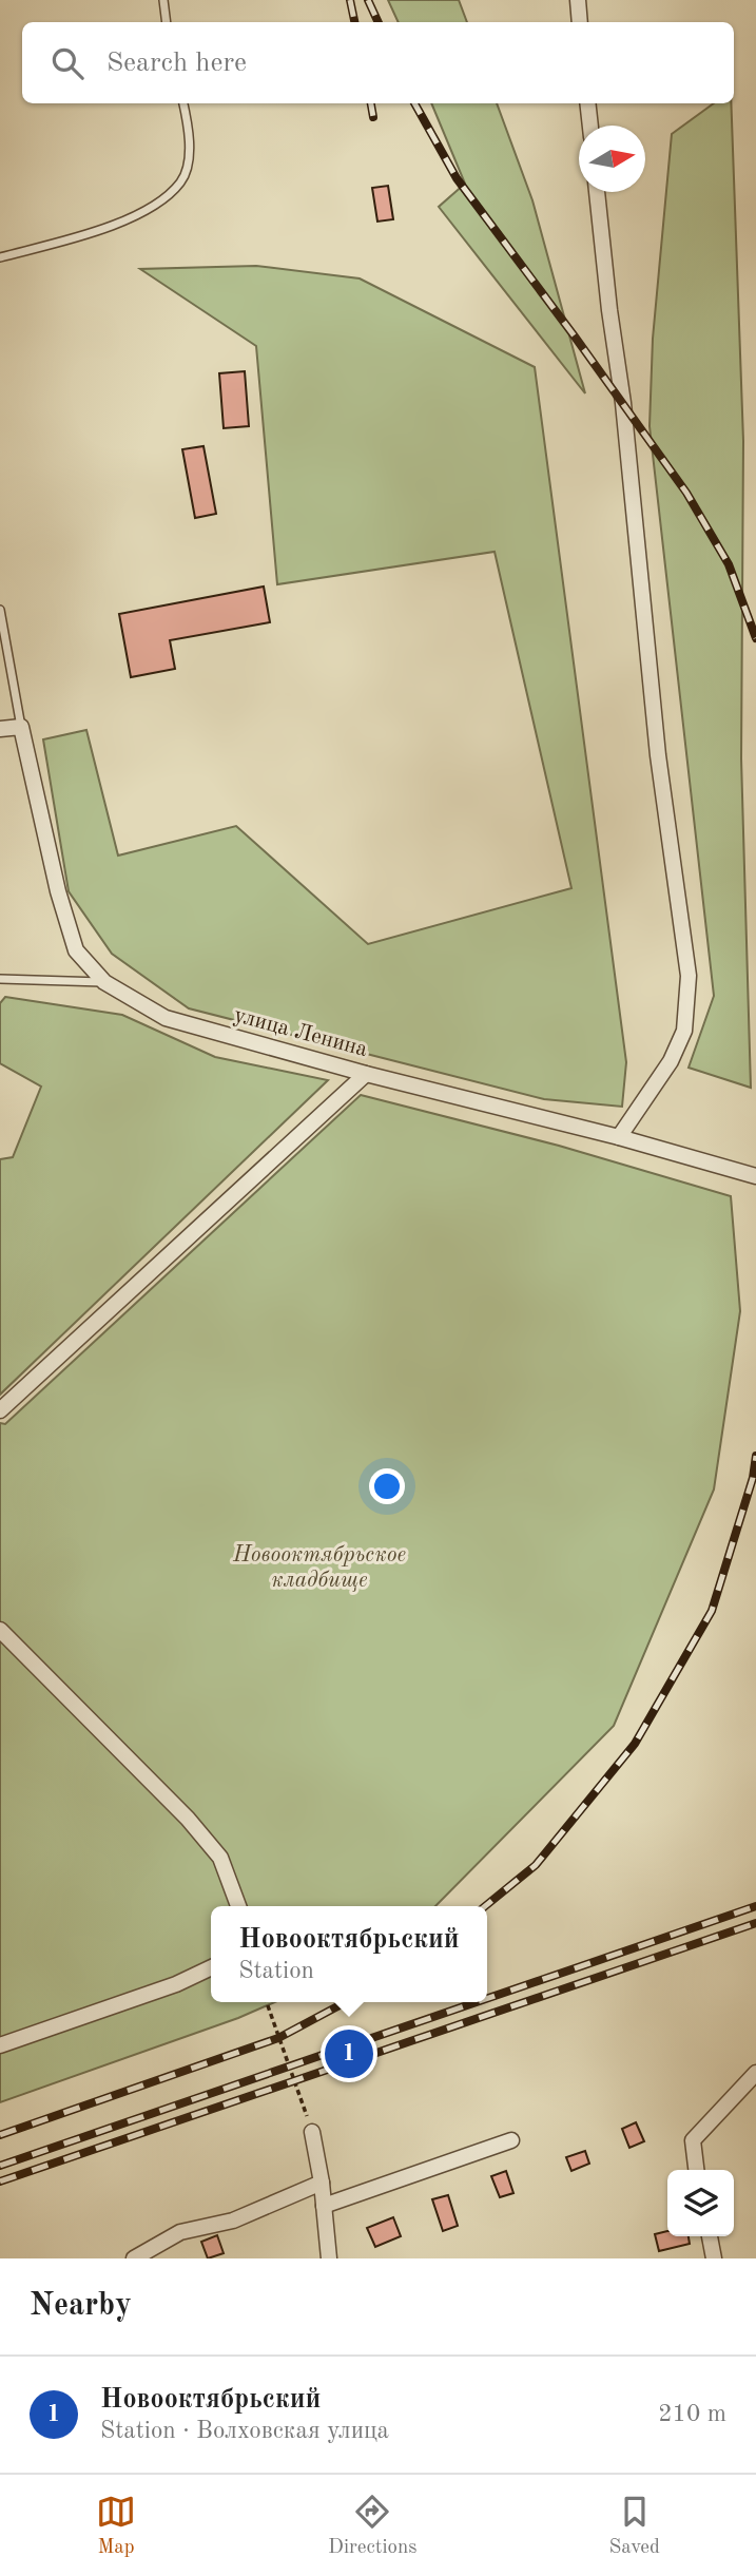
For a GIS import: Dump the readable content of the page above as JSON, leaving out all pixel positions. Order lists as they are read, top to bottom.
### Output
{
  "streets": {
    "street": ["улица Ленина"]
  },
  "parks": ["Новооктябрьское кладбище"],
  "north": "right",
  "page": {
    "search": "Search here",
    "popup": ["Новооктябрьский", "Station"],
    "pins": "1",
    "heading": "Nearby",
    "list": [
      {
        "mark": "1",
        "name": "Новооктябрьский",
        "note": "Station · Волховская улица",
        "value": "210 m"
      }
    ],
    "nav": ["Map", "Directions", "Saved"]
  }
}
